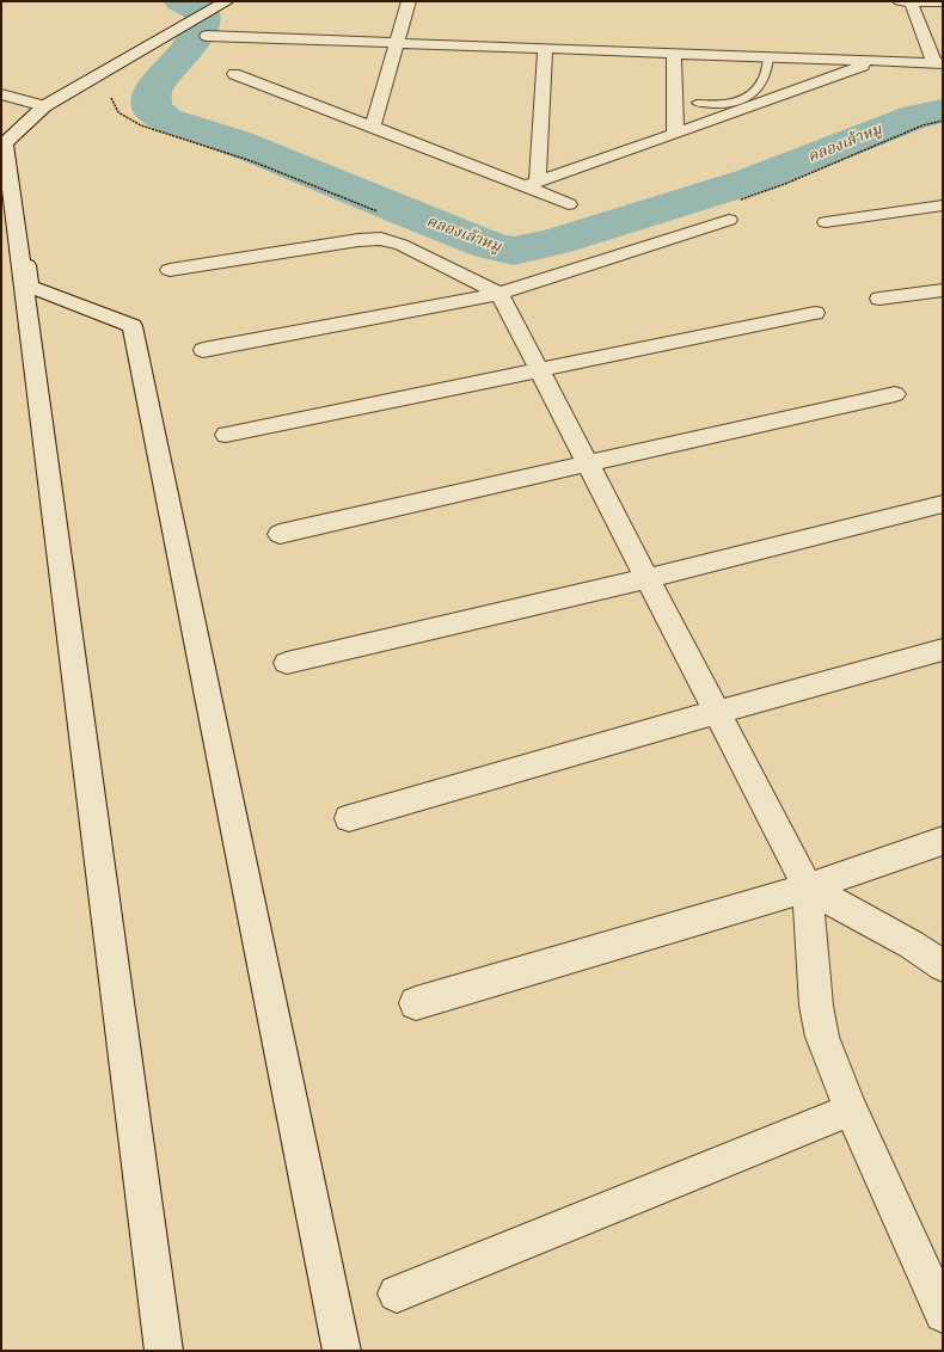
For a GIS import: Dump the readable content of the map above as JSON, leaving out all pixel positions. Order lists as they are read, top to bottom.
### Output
{
  "water": ["คลองเล้าหมู"]
}
